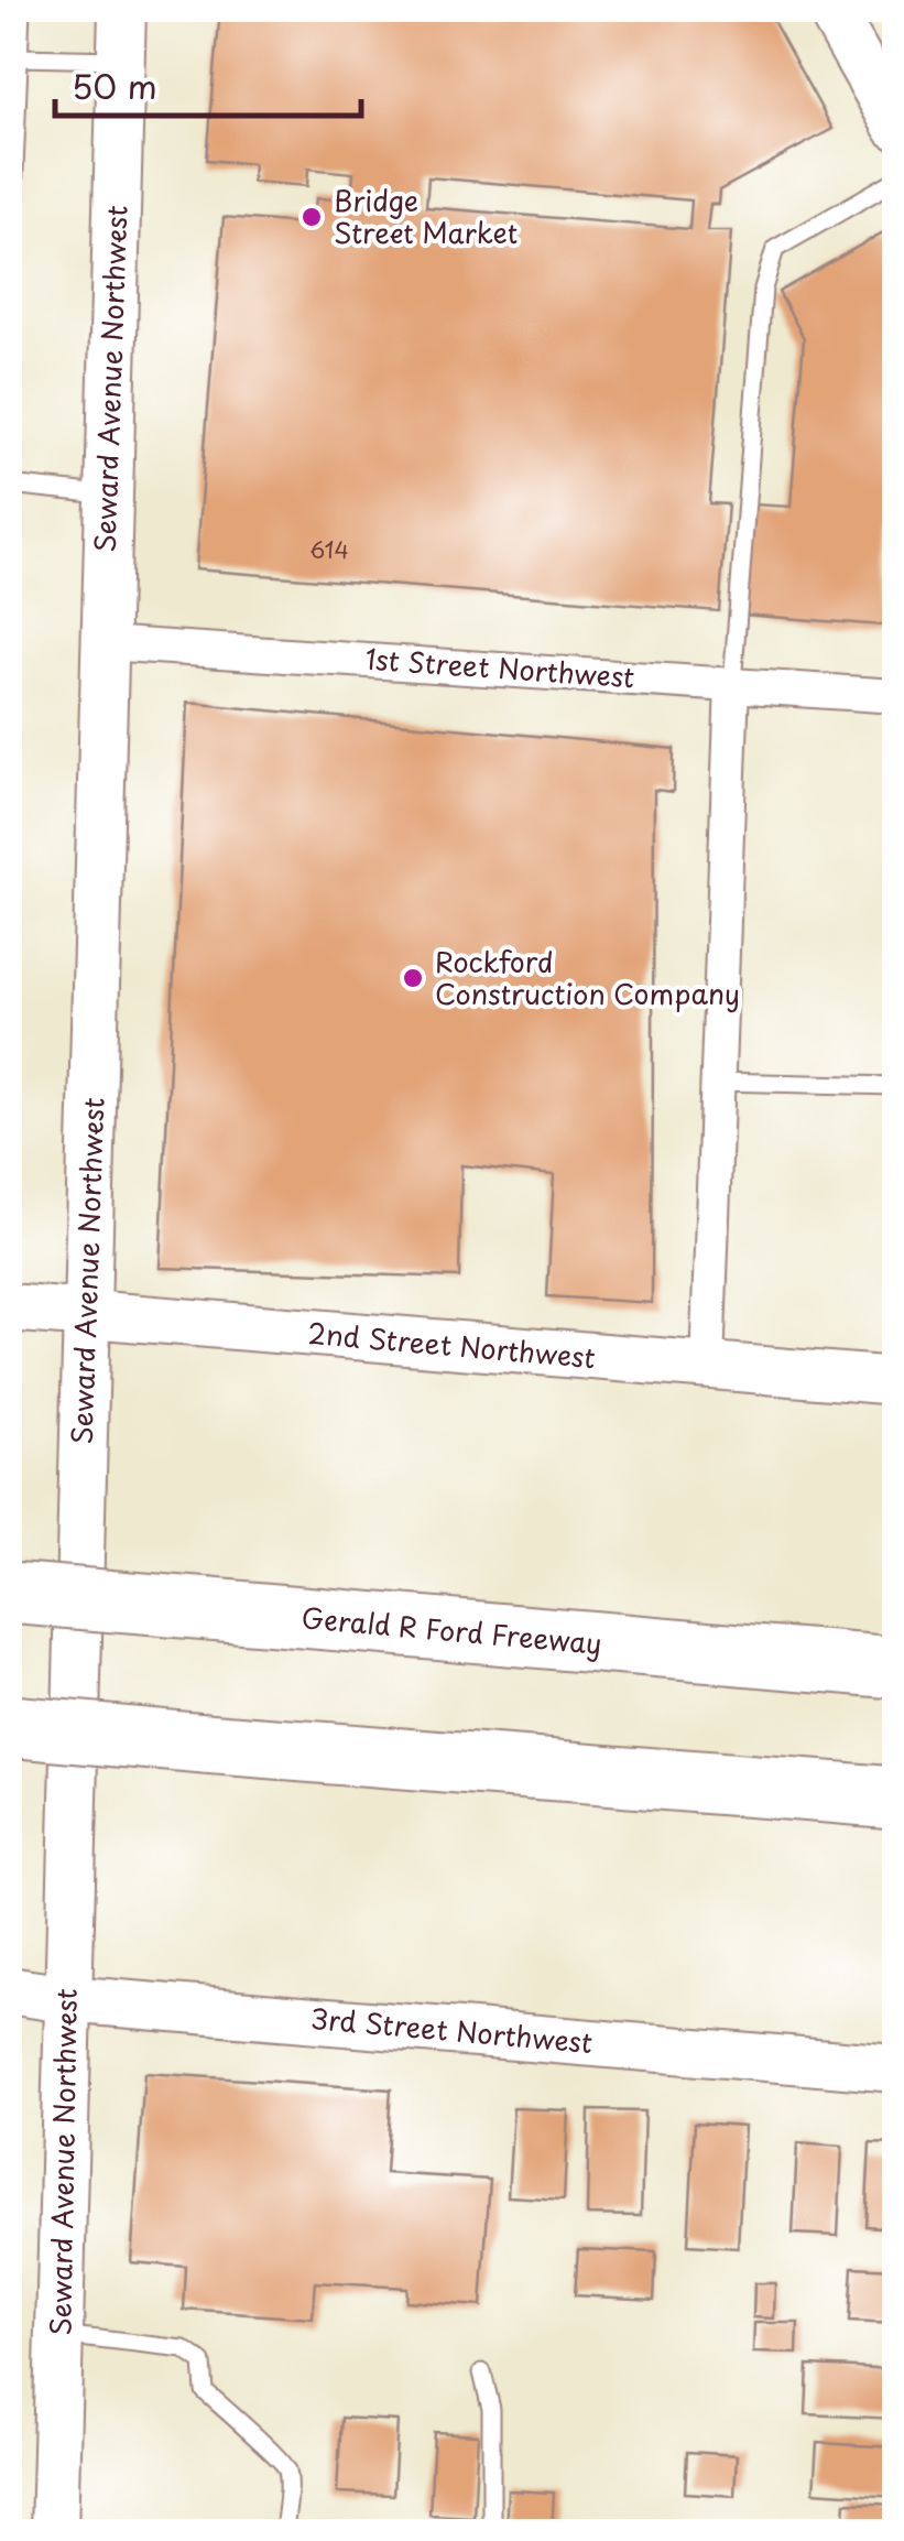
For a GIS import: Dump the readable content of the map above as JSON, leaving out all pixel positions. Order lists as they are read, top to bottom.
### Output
{
  "streets": {
    "highway": ["Gerald R Ford Freeway"],
    "street": [
      "Seward Avenue Northwest",
      "1st Street Northwest",
      "2nd Street Northwest",
      "3rd Street Northwest"
    ]
  },
  "crossings": [
    ["Seward Avenue Northwest", "1st Street Northwest"],
    ["Seward Avenue Northwest", "2nd Street Northwest"],
    ["Seward Avenue Northwest", "3rd Street Northwest"]
  ],
  "places": ["Bridge Street Market", "Rockford Construction Company"],
  "house_numbers": ["614"],
  "scale_bar": "50 m"
}
